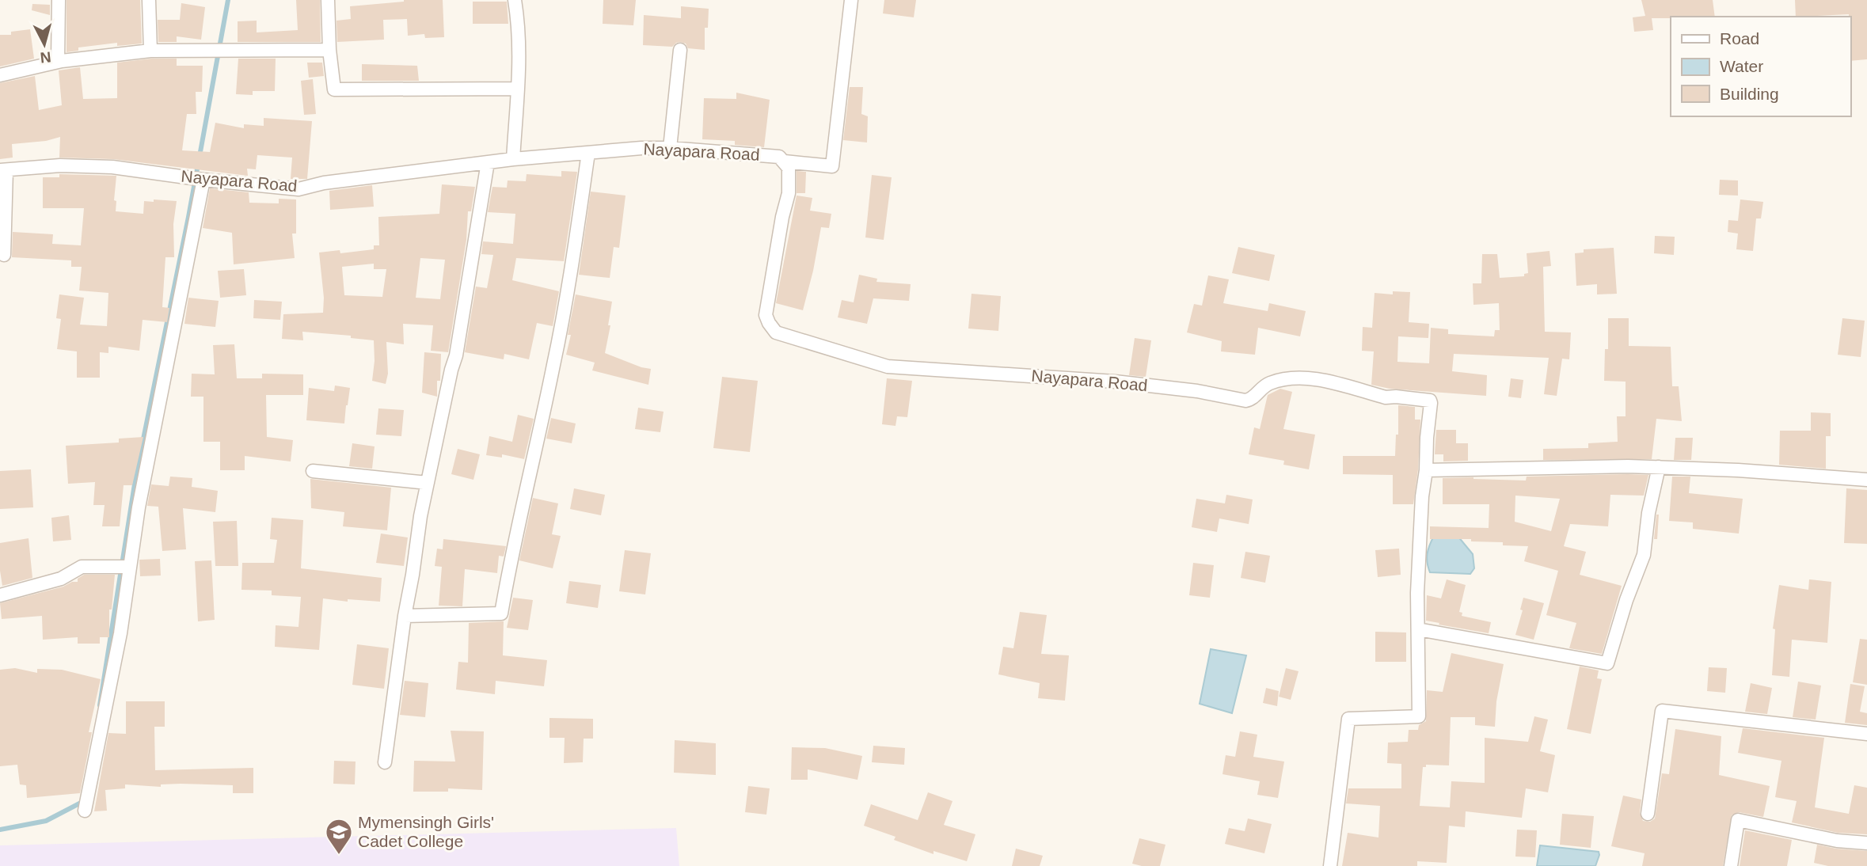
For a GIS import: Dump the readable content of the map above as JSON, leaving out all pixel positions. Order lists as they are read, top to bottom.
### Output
{
  "streets": {
    "street": ["Nayapara Road"]
  },
  "places": {
    "school or university": ["Mymensingh Girls' Cadet College"]
  },
  "legend": ["Road", "Water", "Building"],
  "north": "bottom"
}
